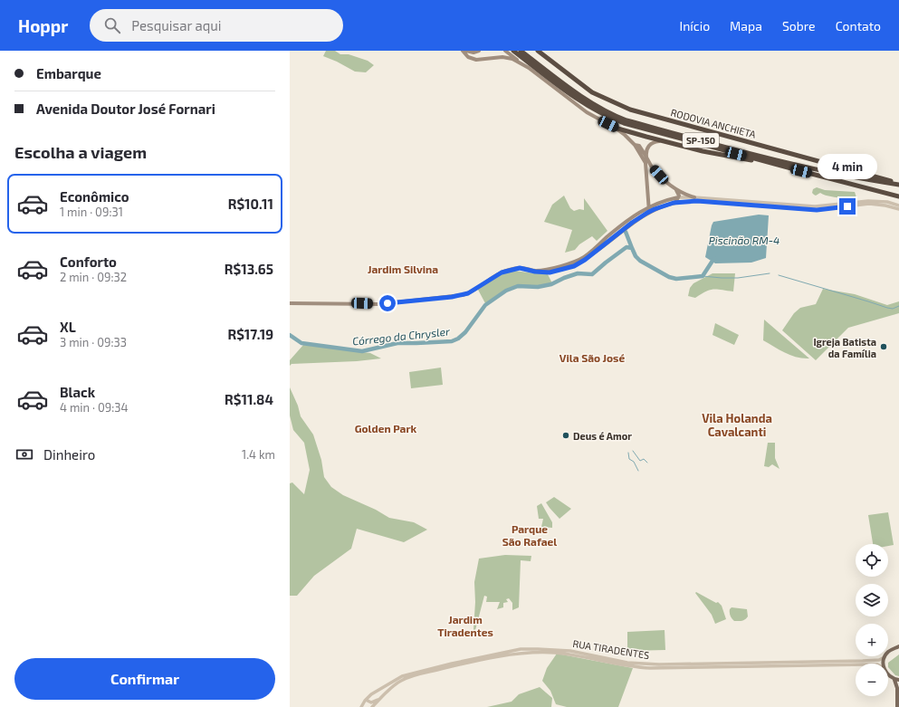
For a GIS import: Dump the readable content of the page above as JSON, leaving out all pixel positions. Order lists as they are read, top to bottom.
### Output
{
  "streets": {
    "highway": ["RODOVIA ANCHIETA", "SP-150"],
    "street": ["RUA TIRADENTES"]
  },
  "districts": [
    "Jardim Silvina",
    "Vila São José",
    "Vila Holanda Cavalcanti",
    "Golden Park",
    "Parque São Rafael",
    "Jardim Tiradentes"
  ],
  "water": ["Piscinão RM-4", "Córrego da Chrysler"],
  "places": ["Igreja Batista da Família", "Deus é Amor"],
  "page": {
    "header": "Hoppr",
    "search": "Pesquisar aqui",
    "nav": [
      "Início",
      "Mapa",
      "Sobre",
      "Contato"
    ],
    "banner": ["Embarque", "Avenida Doutor José Fornari"],
    "heading": "Escolha a viagem",
    "bubble": "4 min",
    "list": [
      {
        "name": "Econômico",
        "note": "1 min · 09:31",
        "value": "R$10.11"
      },
      {
        "name": "Conforto",
        "note": "2 min · 09:32",
        "value": "R$13.65"
      },
      {
        "name": "XL",
        "note": "3 min · 09:33",
        "value": "R$17.19"
      },
      {
        "name": "Black",
        "note": "4 min · 09:34",
        "value": "R$11.84"
      }
    ],
    "pay": ["Dinheiro", "1.4 km"],
    "map_buttons": ["+", "−"],
    "buttons": "Confirmar"
  }
}
